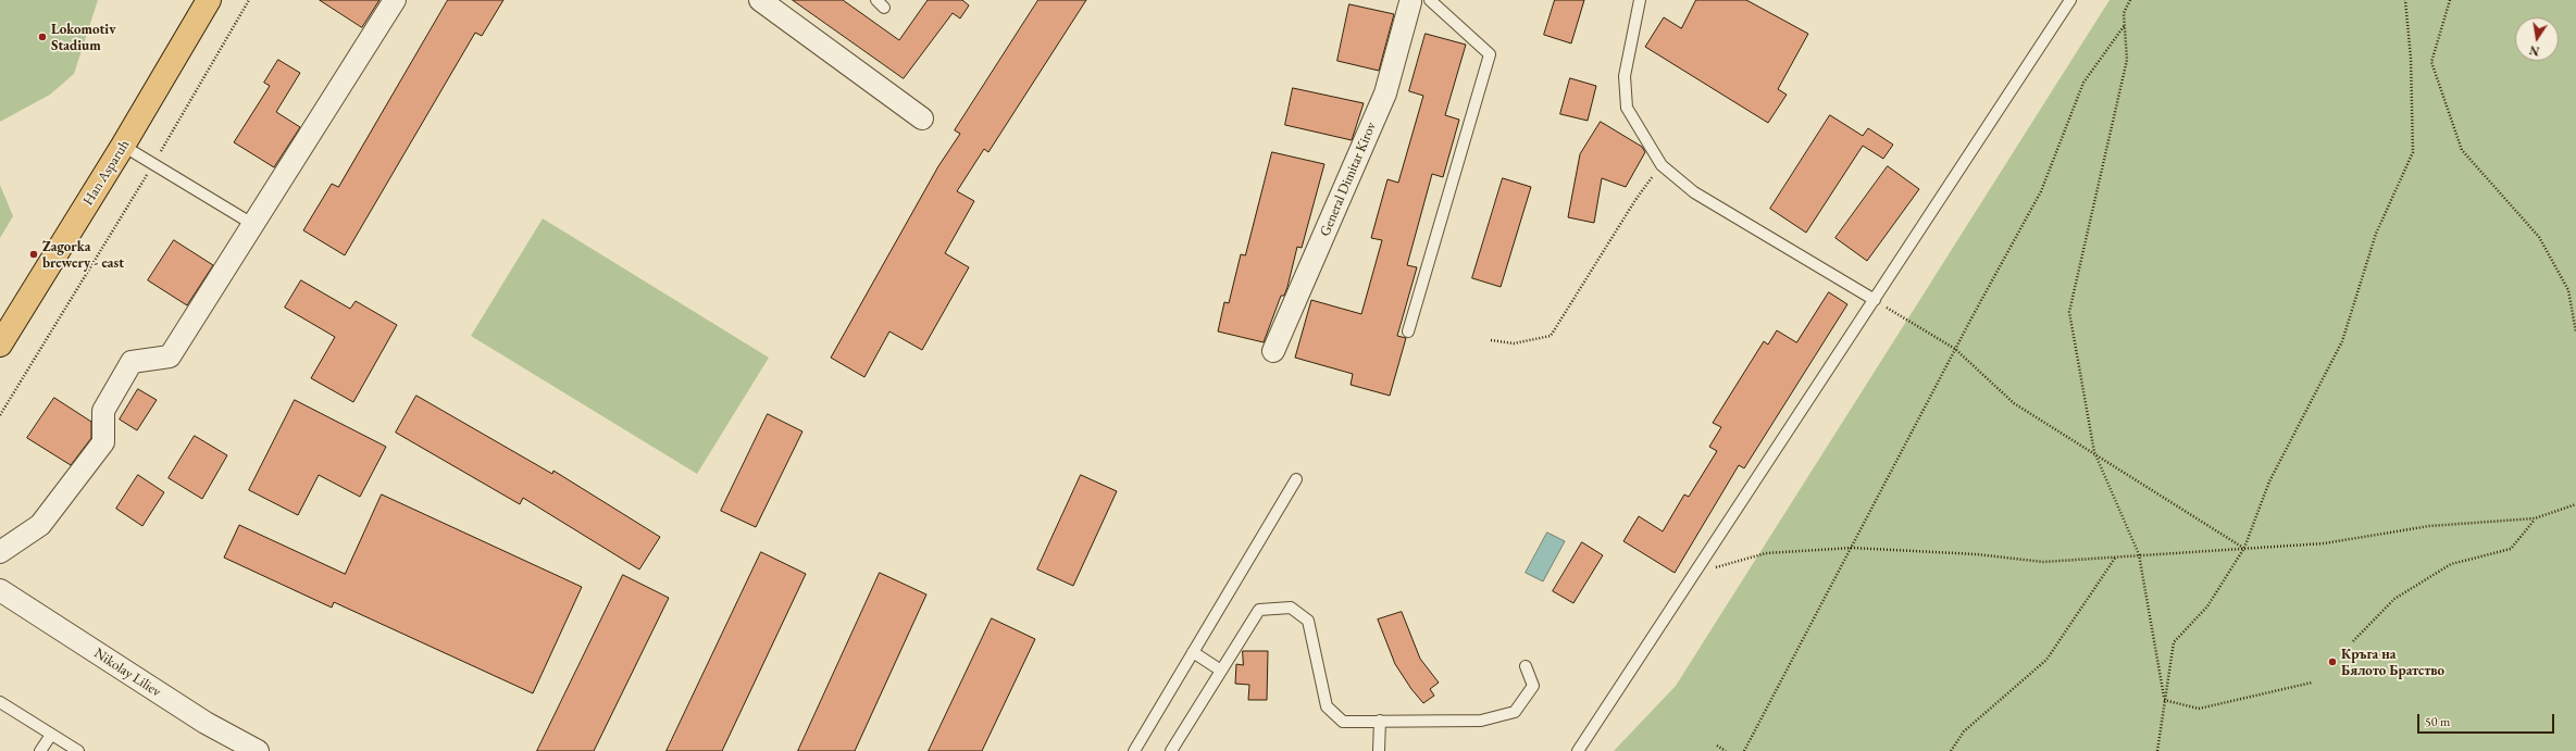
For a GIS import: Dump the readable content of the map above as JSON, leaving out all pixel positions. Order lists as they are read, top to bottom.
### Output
{
  "streets": {
    "main road": ["Han Asparuh"],
    "street": ["General Dimitar Kirov", "Nikolay Liliev"]
  },
  "places": ["Lokomotiv Stadium", "Zagorka brewery - east", "Кръга на Бялото Братство"],
  "scale_bar": "50 m",
  "north": "bottom"
}
